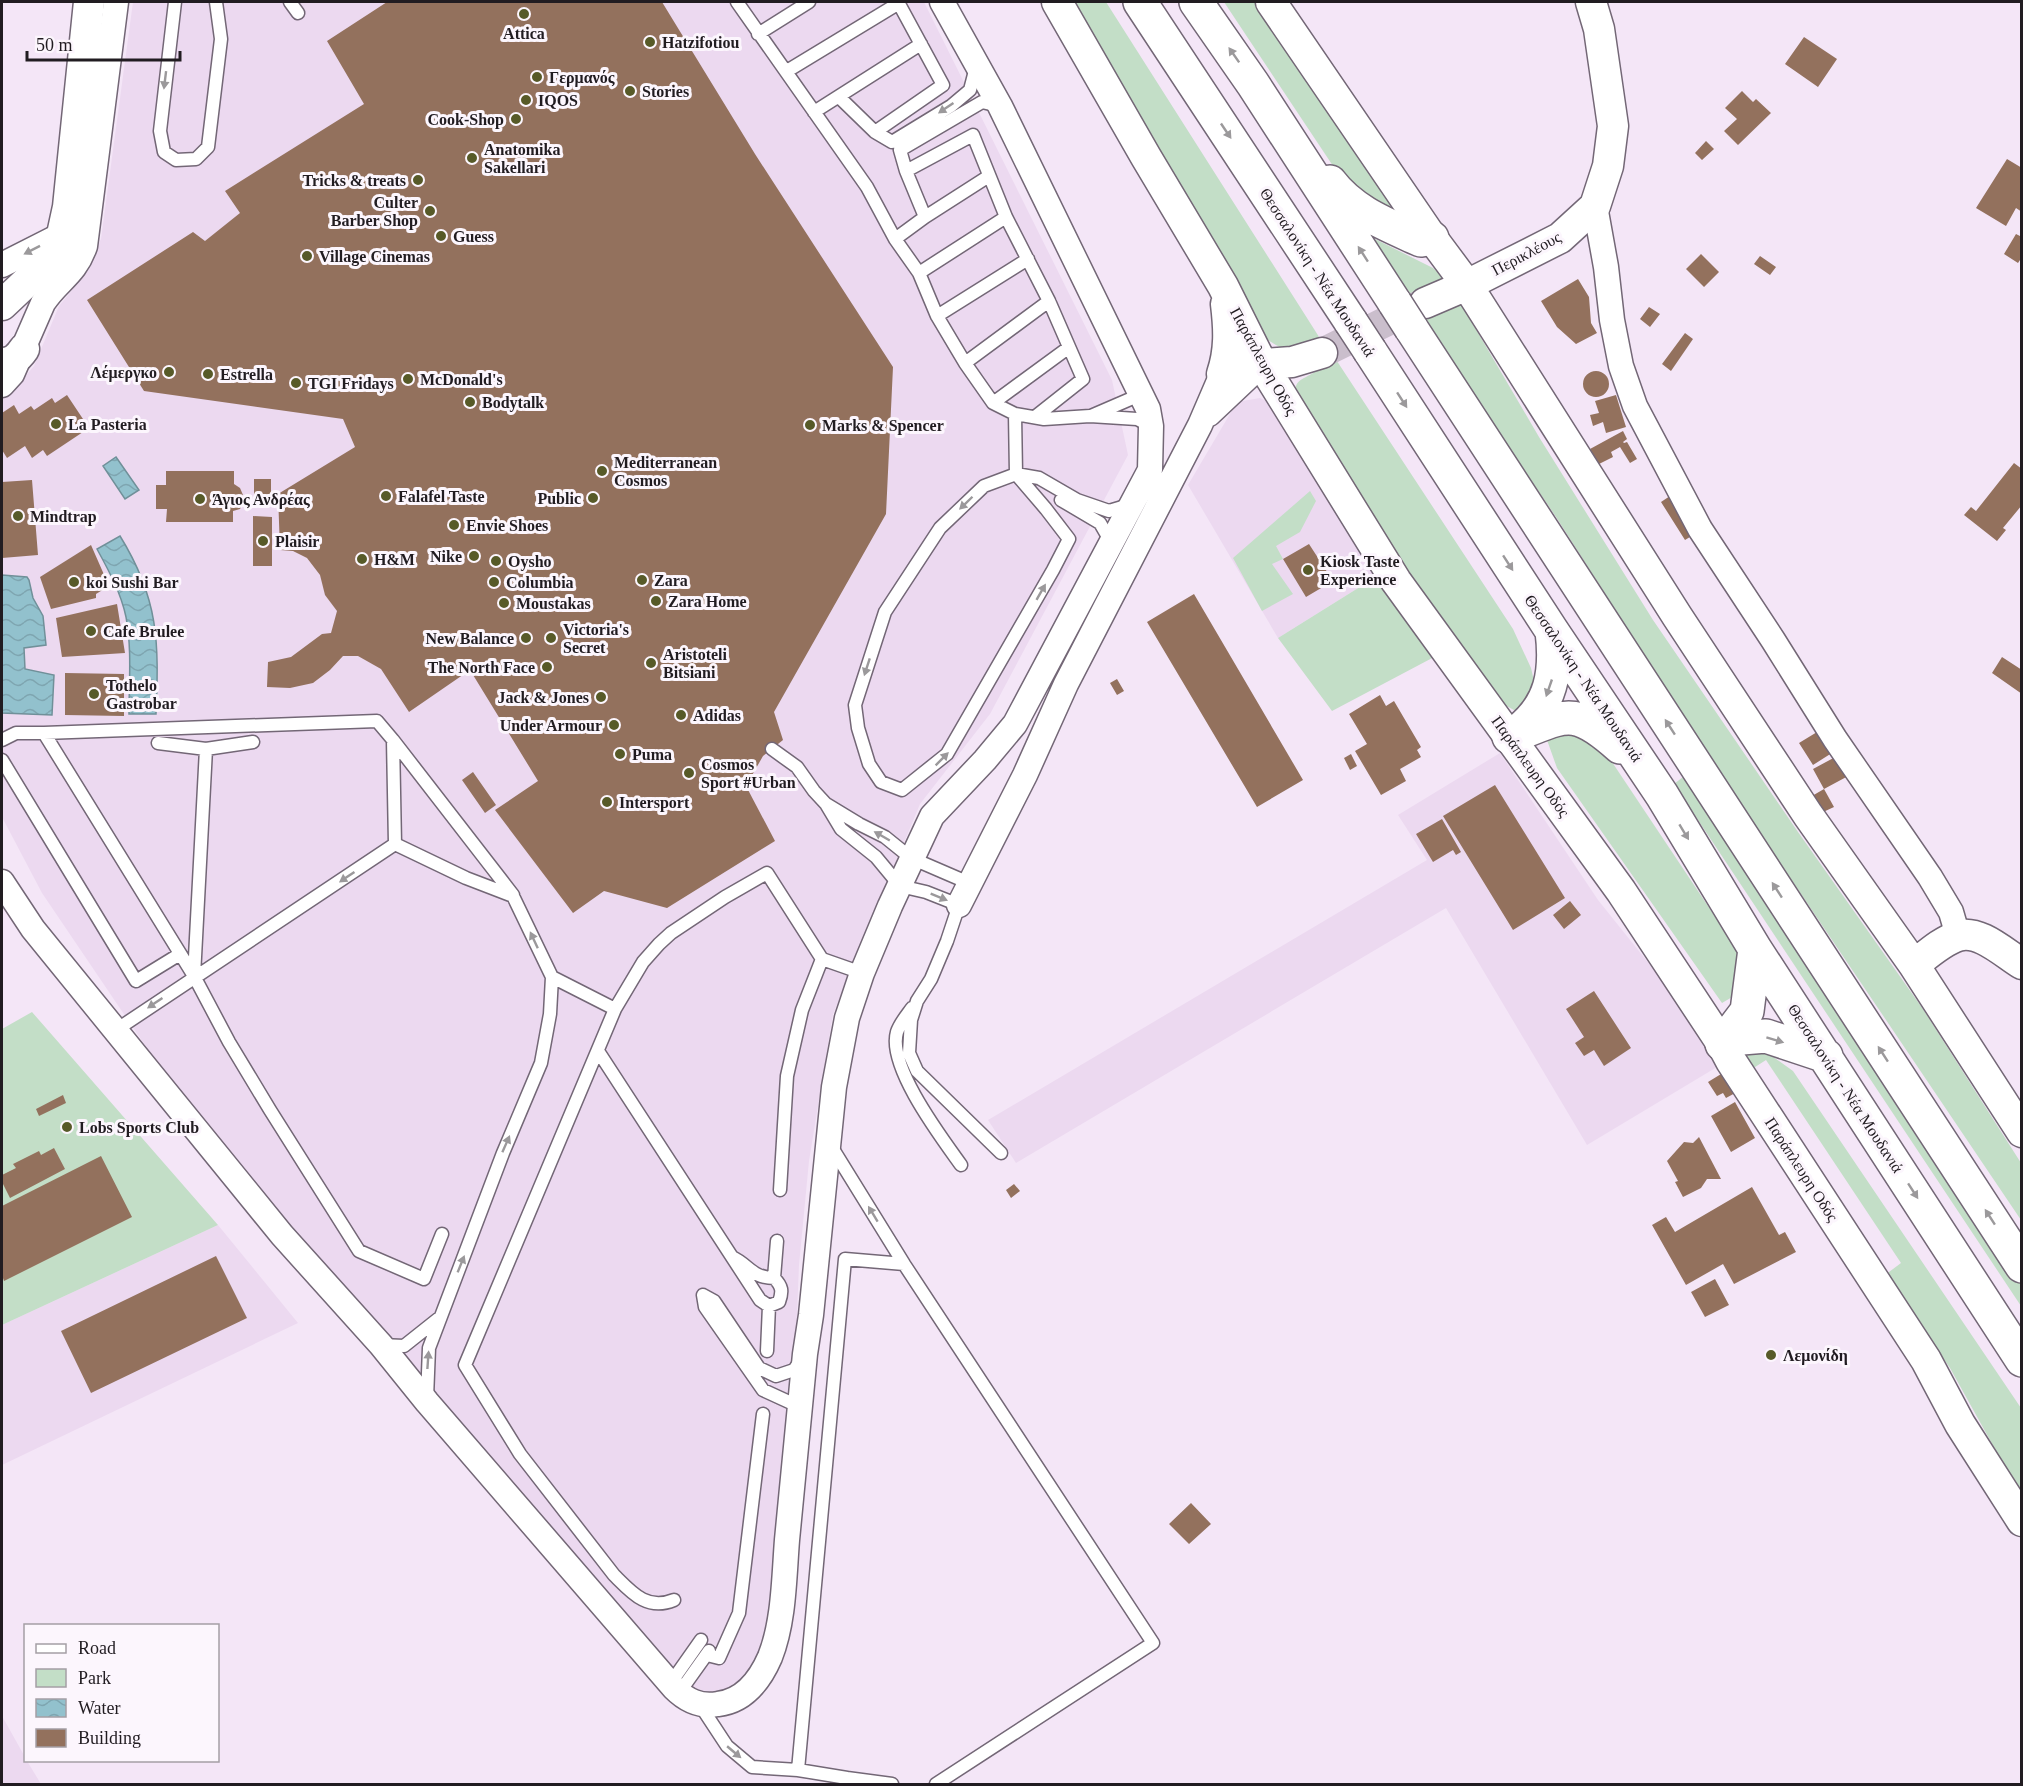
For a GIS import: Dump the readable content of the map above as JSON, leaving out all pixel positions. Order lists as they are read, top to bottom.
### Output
{
  "streets": {
    "highway": ["Θεσσαλονίκη - Νέα Μουδανιά"],
    "street": ["Περικλέους", "Παράπλευρη Οδός"]
  },
  "places": [
    "Attica",
    "Hatzifotiou",
    "Γερμανός",
    "Stories",
    "IQOS",
    "Cook-Shop",
    "Anatomika Sakellari",
    "Tricks & treats",
    "Culter Barber Shop",
    "Guess",
    "Village Cinemas",
    "Λέμεργκο",
    "Estrella",
    "McDonald's",
    "TGI Fridays",
    "Bodytalk",
    "La Pasteria",
    "Marks & Spencer",
    "Mediterranean Cosmos",
    "Falafel Taste",
    "Public",
    "Άγιος Ανδρέας",
    "Mindtrap",
    "Envie Shoes",
    "Plaisir",
    "Nike",
    "H&M",
    "Oysho",
    "Kiosk Taste Experience",
    "Zara",
    "koi Sushi Bar",
    "Columbia",
    "Zara Home",
    "Moustakas",
    "Cafe Brulee",
    "New Balance",
    "Victoria's Secret",
    "Aristoteli Bitsiani",
    "The North Face",
    "Tothelo Gastrobar",
    "Jack & Jones",
    "Adidas",
    "Under Armour",
    "Puma",
    "Cosmos Sport #Urban",
    "Intersport",
    "Lobs Sports Club",
    "Λεμονίδη"
  ],
  "legend": [
    "Road",
    "Park",
    "Water",
    "Building"
  ],
  "scale_bar": "50 m"
}
